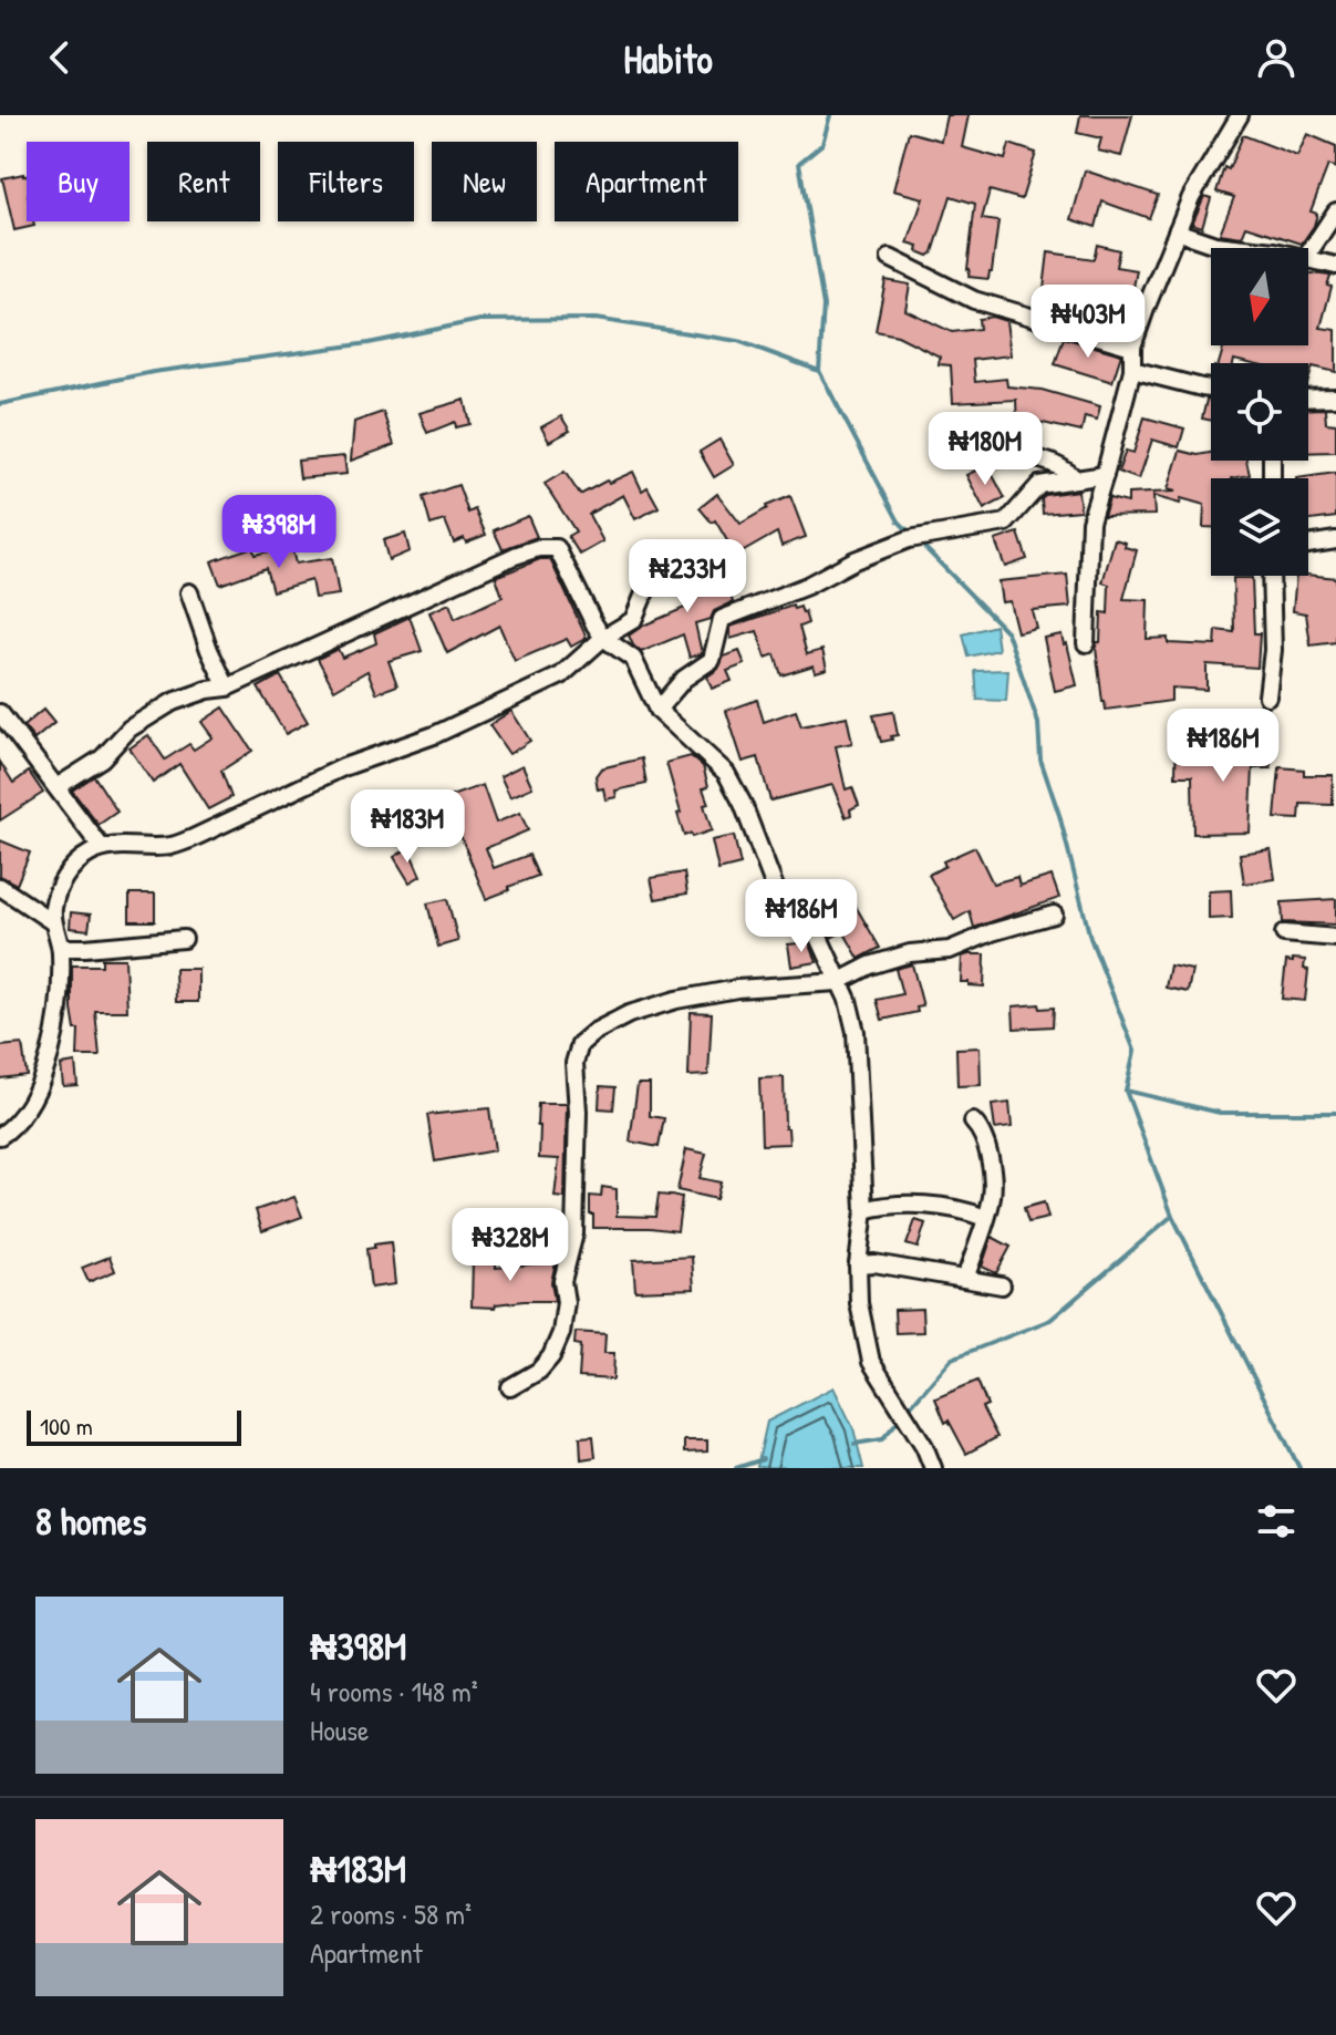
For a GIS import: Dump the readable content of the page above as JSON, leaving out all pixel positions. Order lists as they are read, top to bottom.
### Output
{
  "scale_bar": "100 m",
  "north": "bottom",
  "page": {
    "header": "Habito",
    "chip": [
      "Buy",
      "Rent",
      "Filters",
      "New",
      "Apartment"
    ],
    "price": [
      "₦403M",
      "₦180M",
      "₦398M",
      "₦233M",
      "₦186M",
      "₦183M",
      "₦186M",
      "₦328M"
    ],
    "scale": "100 m",
    "heading": "8 homes",
    "list": [
      {
        "name": "₦398M",
        "note": "4 rooms · 148 m² · House"
      },
      {
        "name": "₦183M",
        "note": "2 rooms · 58 m² · Apartment"
      }
    ]
  }
}
